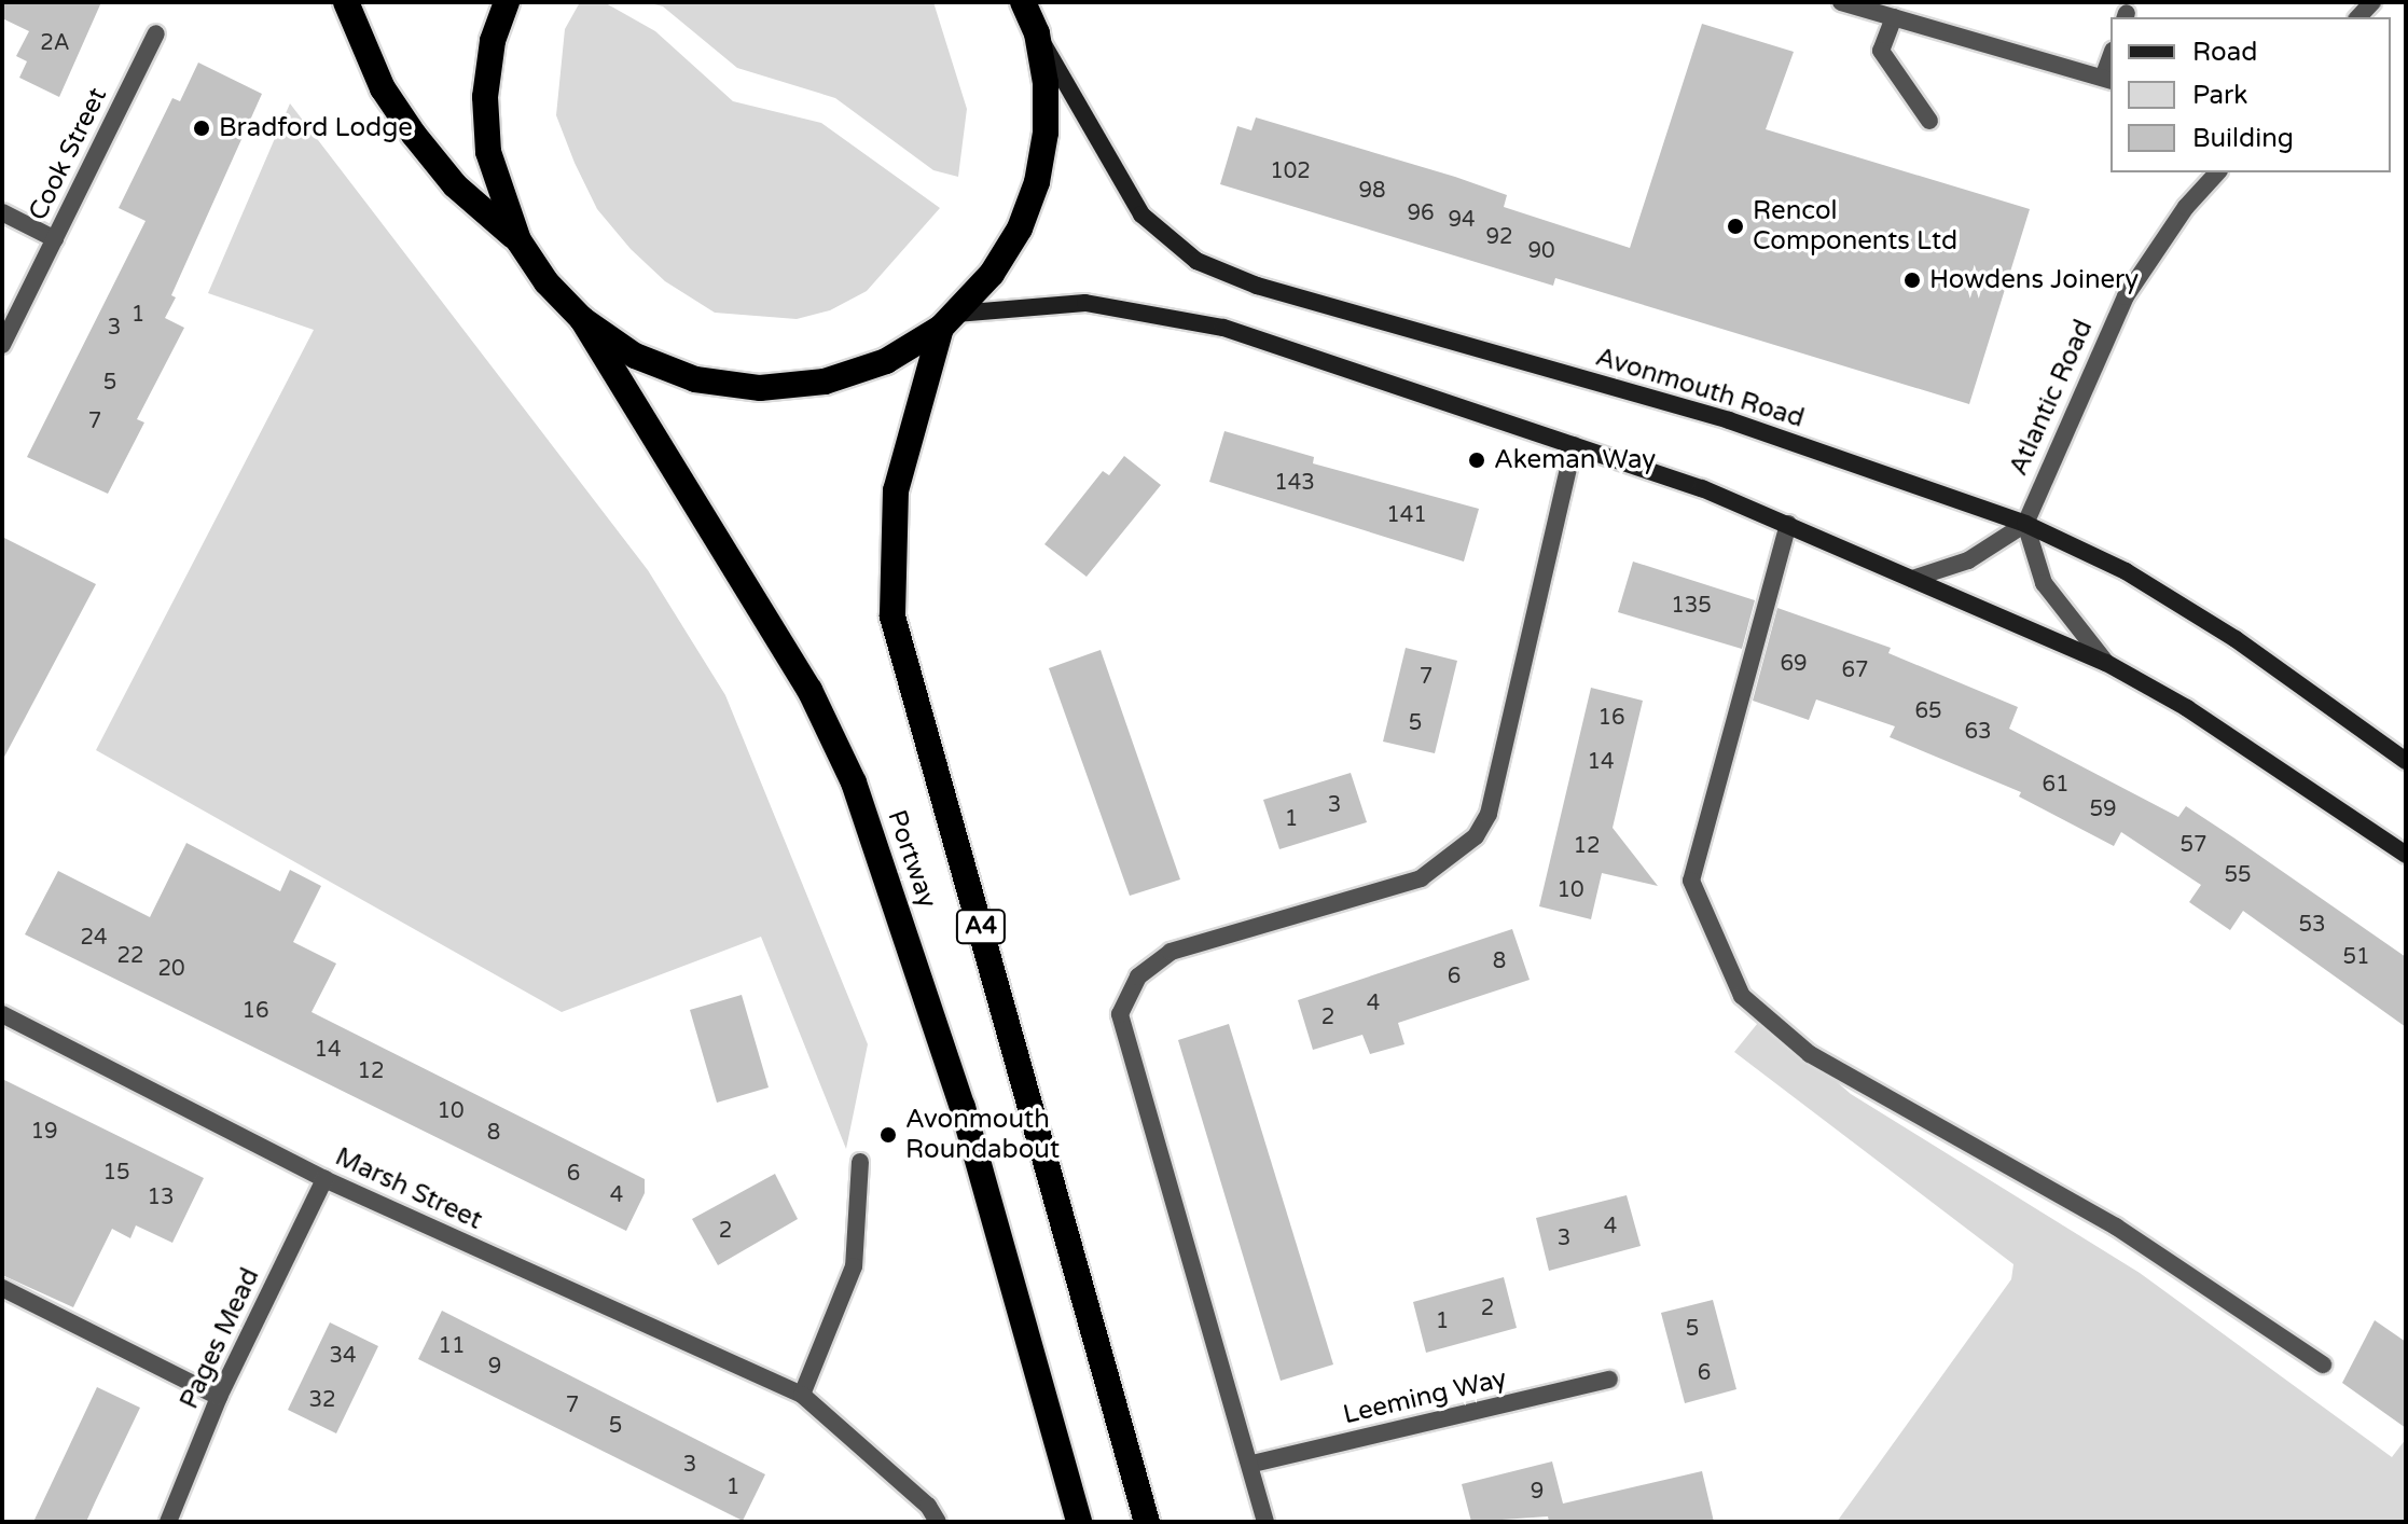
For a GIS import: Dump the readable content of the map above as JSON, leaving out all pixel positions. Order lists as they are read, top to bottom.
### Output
{
  "streets": {
    "highway": ["Portway", "A4"],
    "main road": ["Avonmouth Road"],
    "street": [
      "Cook Street",
      "Atlantic Road",
      "Marsh Street",
      "Pages Mead",
      "Leeming Way"
    ]
  },
  "crossings": [
    ["Avonmouth Road", "Atlantic Road"],
    ["Marsh Street", "Pages Mead"]
  ],
  "places": [
    "Bradford Lodge",
    "Rencol Components Ltd",
    "Howdens Joinery",
    "Akeman Way",
    "Avonmouth Roundabout"
  ],
  "house_numbers": [
    "2A",
    "102",
    "98",
    "96",
    "94",
    "92",
    "90",
    "1",
    "3",
    "5",
    "7",
    "143",
    "141",
    "135",
    "69",
    "67",
    "7",
    "65",
    "16",
    "5",
    "63",
    "14",
    "61",
    "3",
    "59",
    "1",
    "57",
    "12",
    "55",
    "10",
    "53",
    "24",
    "22",
    "51",
    "8",
    "20",
    "6",
    "4",
    "16",
    "2",
    "14",
    "12",
    "10",
    "19",
    "8",
    "15",
    "6",
    "4",
    "13",
    "4",
    "2",
    "3",
    "2",
    "1",
    "5",
    "11",
    "34",
    "9",
    "6",
    "32",
    "7",
    "5",
    "3",
    "1",
    "9"
  ],
  "legend": ["Road", "Park", "Building"]
}
